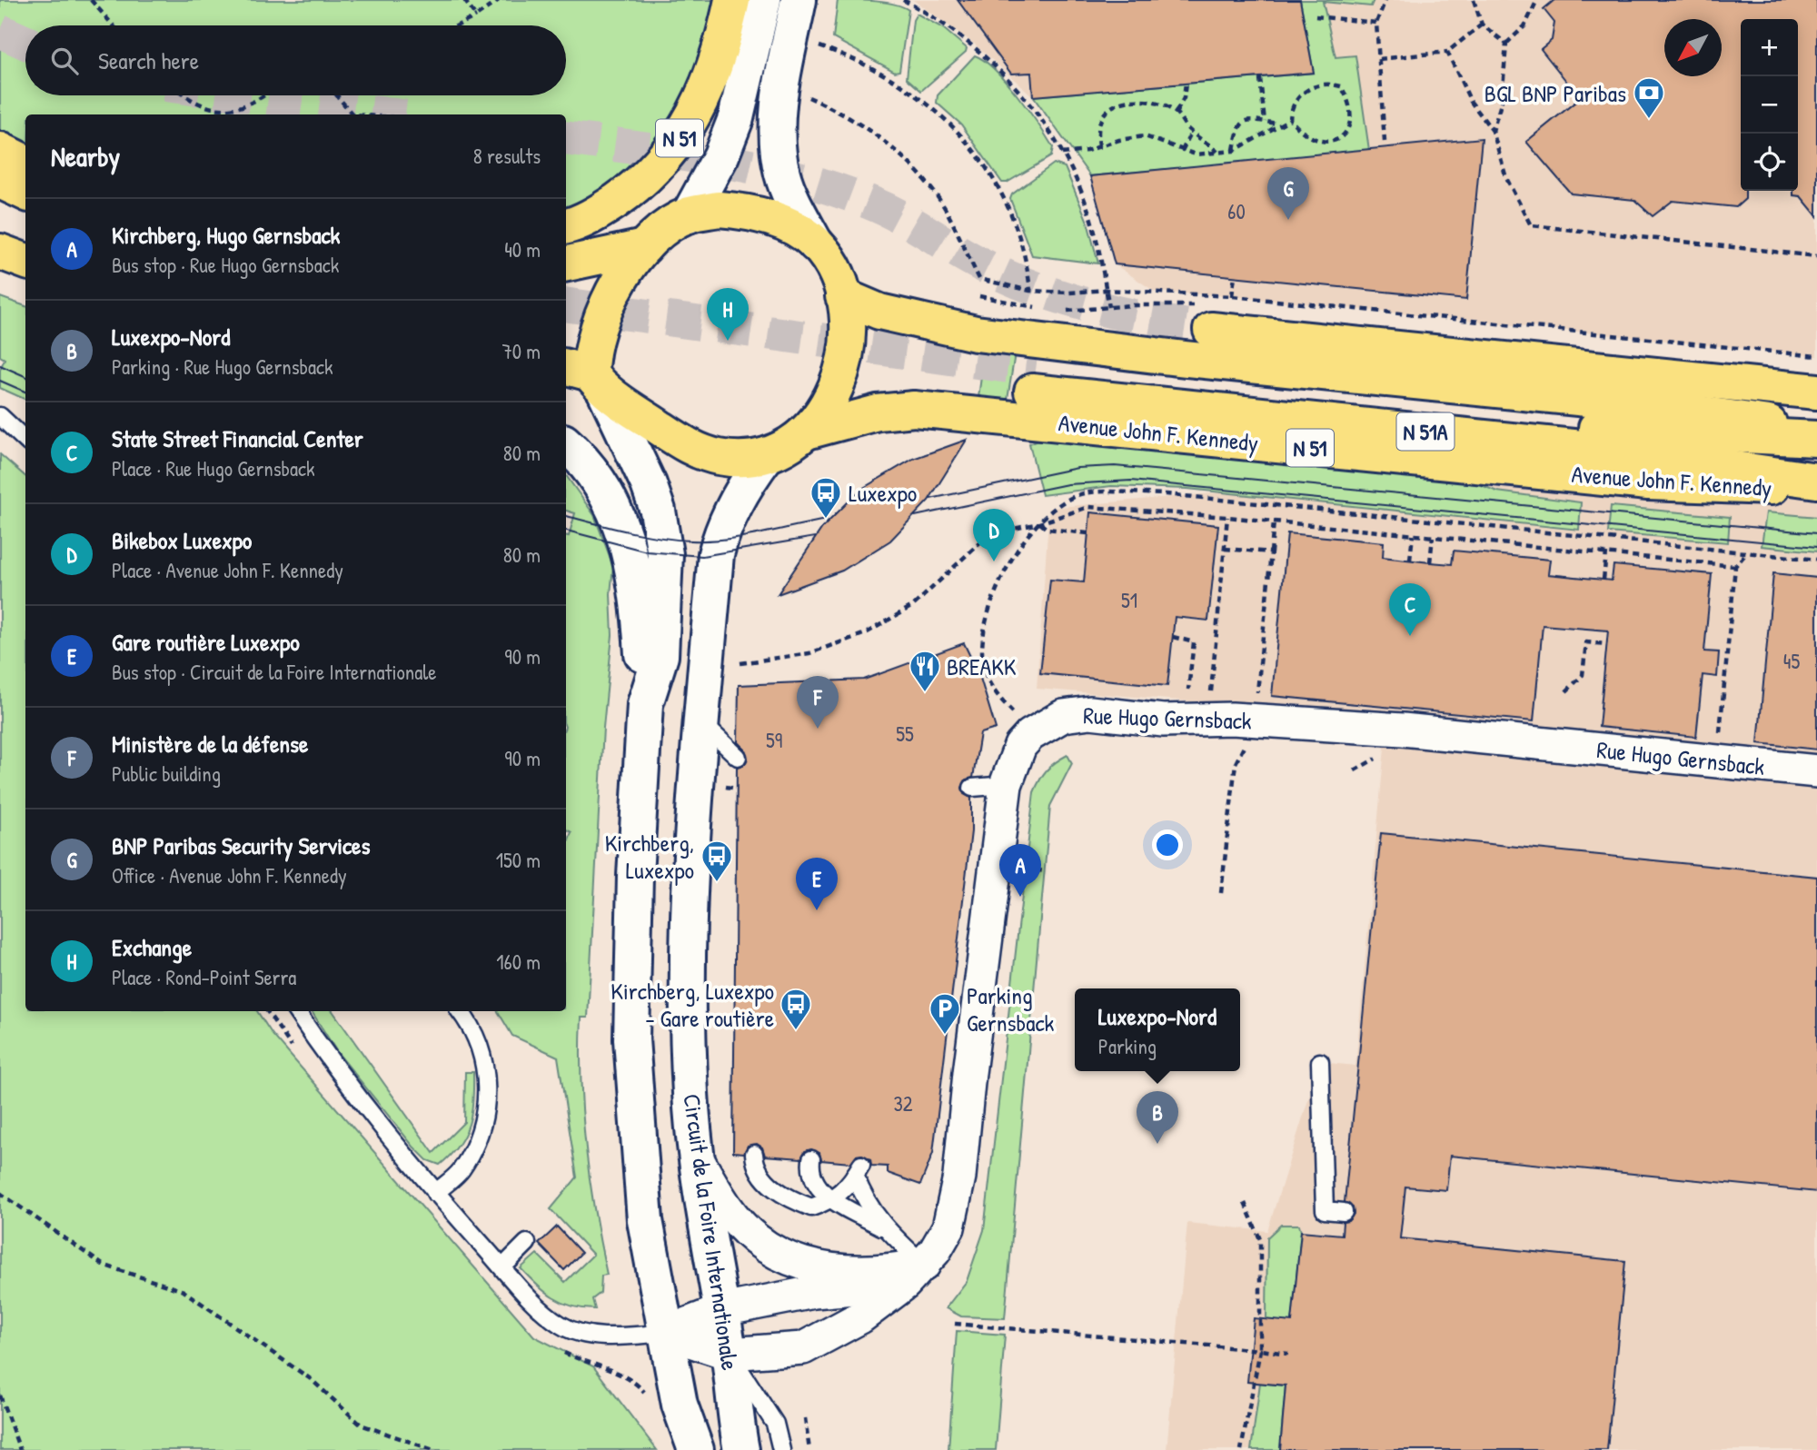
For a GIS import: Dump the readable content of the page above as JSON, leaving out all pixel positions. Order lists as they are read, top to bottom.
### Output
{
  "streets": {
    "main road": [
      "N 51",
      "N 51A",
      "Avenue John F. Kennedy",
      "Circuit de la Foire Internationale"
    ],
    "street": ["Rue Hugo Gernsback"]
  },
  "crossings": [
    ["N 51", "Avenue John F. Kennedy"],
    ["N 51", "Circuit de la Foire Internationale"],
    ["Rue Hugo Gernsback", "Circuit de la Foire Internationale"]
  ],
  "places": {
    "bank": ["BGL BNP Paribas"],
    "bus stop": ["Luxexpo", "Kirchberg, Luxexpo", "Kirchberg, Luxexpo - Gare routière"],
    "restaurant": ["BREAKK"],
    "parking": ["Parking Gernsback"]
  },
  "house_numbers": [
    "60",
    "51",
    "45",
    "55",
    "59",
    "32"
  ],
  "north": "bottom left",
  "page": {
    "map_buttons": ["+", "−"],
    "search": "Search here",
    "heading": ["Nearby", "8 results"],
    "pins": [
      "G",
      "H",
      "D",
      "C",
      "F",
      "A",
      "E",
      "B"
    ],
    "list": [
      {
        "mark": "A",
        "name": "Kirchberg, Hugo Gernsback",
        "note": "Bus stop · Rue Hugo Gernsback",
        "value": "40 m"
      },
      {
        "mark": "B",
        "name": "Luxexpo-Nord",
        "note": "Parking · Rue Hugo Gernsback",
        "value": "70 m"
      },
      {
        "mark": "C",
        "name": "State Street Financial Center",
        "note": "Place · Rue Hugo Gernsback",
        "value": "80 m"
      },
      {
        "mark": "D",
        "name": "Bikebox Luxexpo",
        "note": "Place · Avenue John F. Kennedy",
        "value": "80 m"
      },
      {
        "mark": "E",
        "name": "Gare routière Luxexpo",
        "note": "Bus stop · Circuit de la Foire Internationale",
        "value": "90 m"
      },
      {
        "mark": "F",
        "name": "Ministère de la défense",
        "note": "Public building",
        "value": "90 m"
      },
      {
        "mark": "G",
        "name": "BNP Paribas Security Services",
        "note": "Office · Avenue John F. Kennedy",
        "value": "150 m"
      },
      {
        "mark": "H",
        "name": "Exchange",
        "note": "Place · Rond-Point Serra",
        "value": "160 m"
      }
    ],
    "popup": ["Luxexpo-Nord", "Parking"]
  }
}
